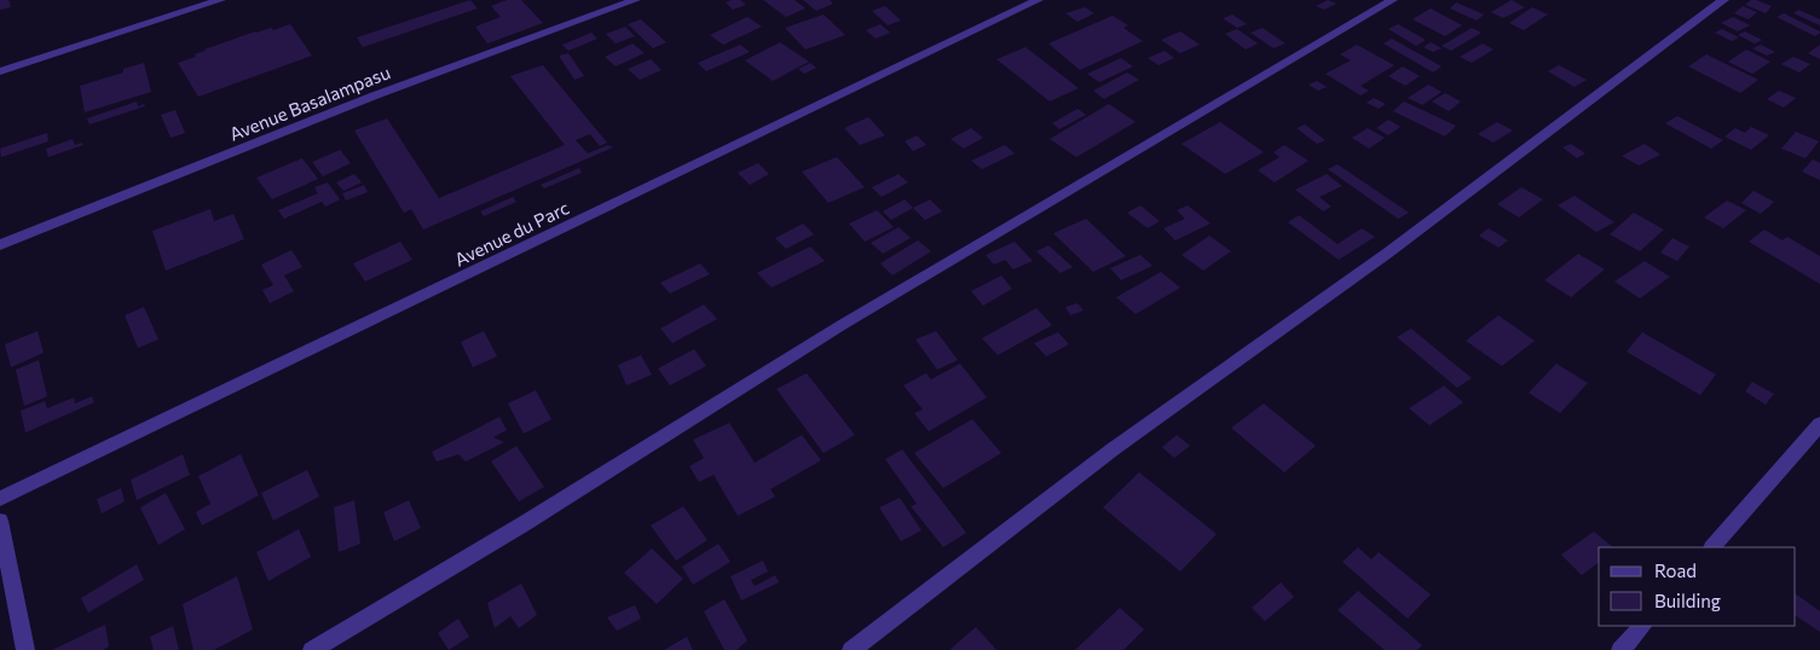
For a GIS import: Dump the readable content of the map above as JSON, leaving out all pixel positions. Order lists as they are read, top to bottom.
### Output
{
  "streets": {
    "street": ["Avenue Basalampasu", "Avenue du Parc"]
  },
  "legend": ["Road", "Building"]
}
